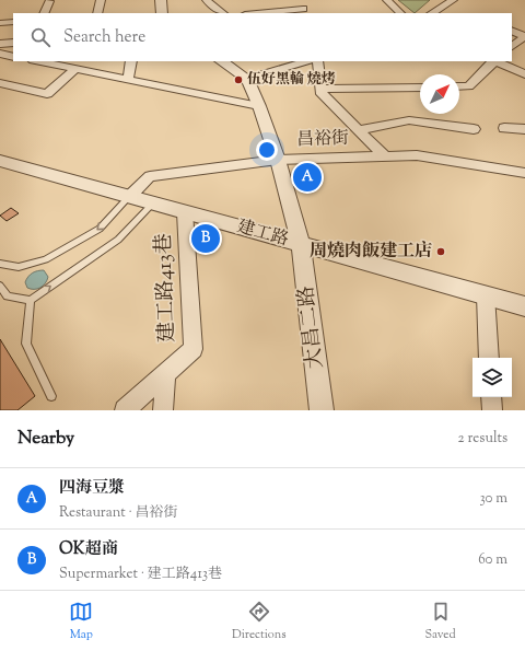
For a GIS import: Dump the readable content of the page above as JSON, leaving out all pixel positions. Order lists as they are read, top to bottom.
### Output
{
  "streets": {
    "street": [
      "昌裕街",
      "建工路",
      "建工路413巷",
      "大昌二路"
    ]
  },
  "crossings": [
    ["昌裕街", "建工路"],
    ["昌裕街", "大昌二路"],
    ["建工路", "建工路413巷"],
    ["建工路", "大昌二路"]
  ],
  "places": ["伍好黑輪 燒烤", "周燒肉飯建工店"],
  "north": "top right",
  "page": {
    "search": "Search here",
    "pins": ["A", "B"],
    "heading": ["Nearby", "2 results"],
    "list": [
      {
        "mark": "A",
        "name": "四海豆漿",
        "note": "Restaurant · 昌裕街",
        "value": "30 m"
      },
      {
        "mark": "B",
        "name": "OK超商",
        "note": "Supermarket · 建工路413巷",
        "value": "60 m"
      }
    ],
    "nav": ["Map", "Directions", "Saved"]
  }
}
